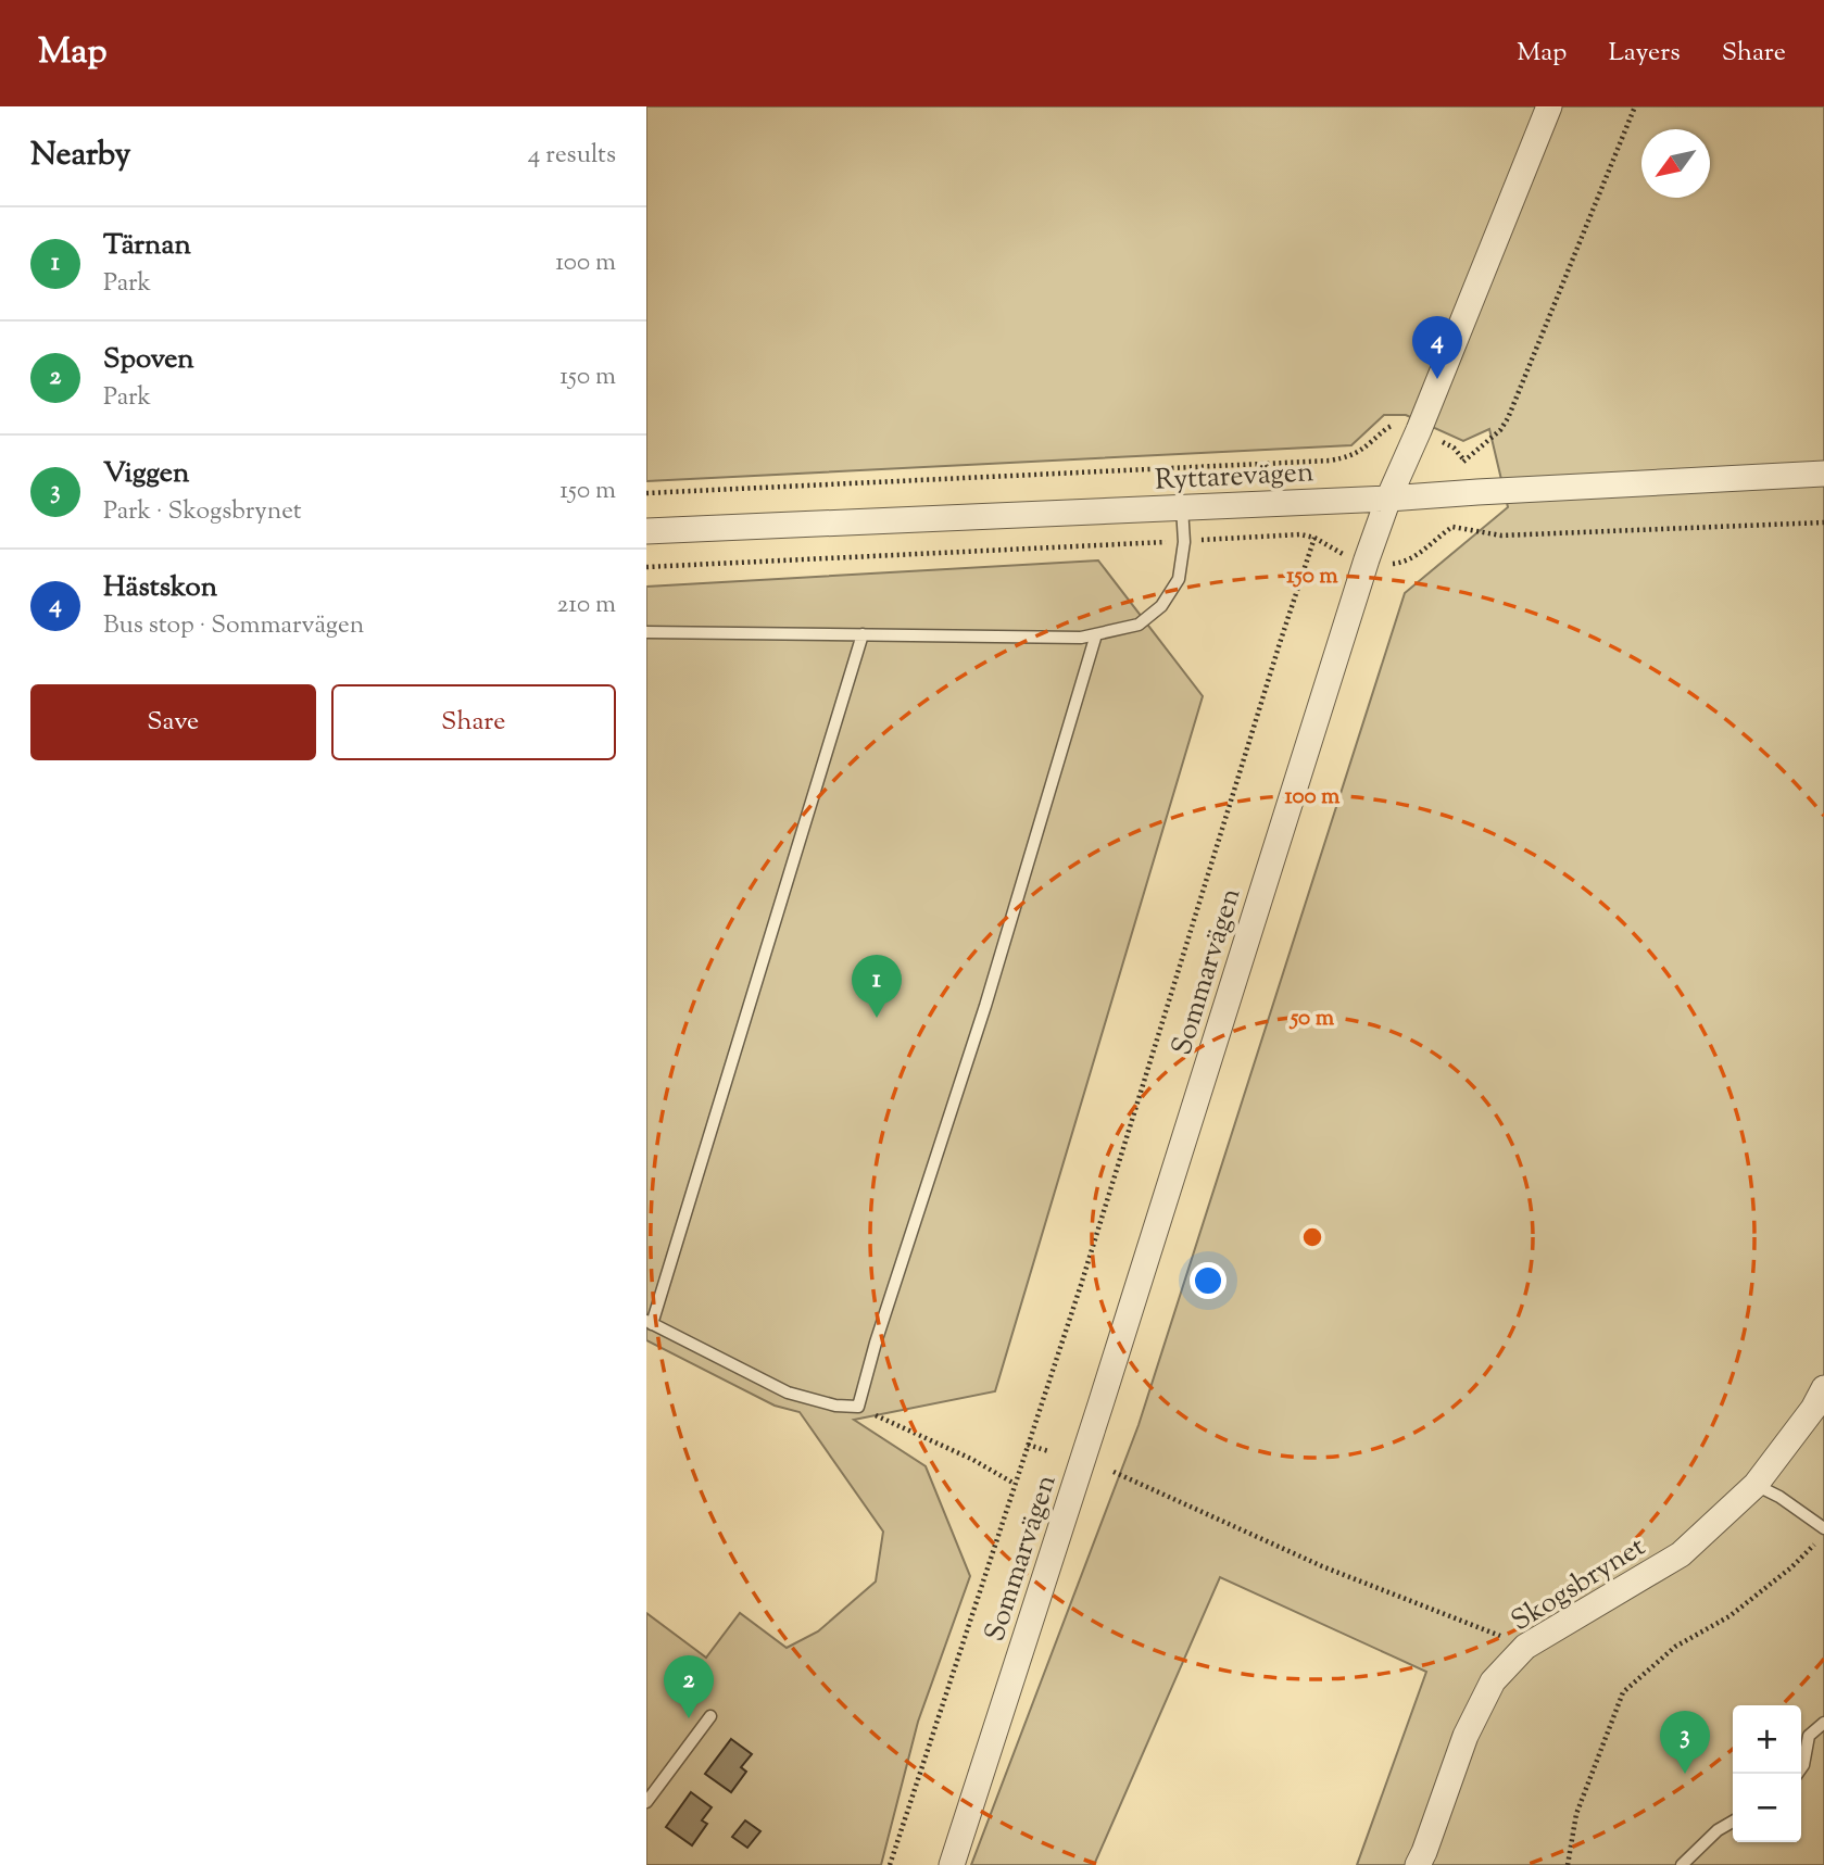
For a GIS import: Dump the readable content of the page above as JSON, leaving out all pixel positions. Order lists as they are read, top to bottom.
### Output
{
  "streets": {
    "street": ["Ryttarevägen", "Sommarvägen", "Skogsbrynet"]
  },
  "crossings": [
    ["Ryttarevägen", "Sommarvägen"]
  ],
  "north": "bottom left",
  "page": {
    "header": "Map",
    "nav": ["Map", "Layers", "Share"],
    "heading": ["Nearby", "4 results"],
    "list": [
      {
        "mark": "1",
        "name": "Tärnan",
        "note": "Park",
        "value": "100 m"
      },
      {
        "mark": "2",
        "name": "Spoven",
        "note": "Park",
        "value": "150 m"
      },
      {
        "mark": "3",
        "name": "Viggen",
        "note": "Park · Skogsbrynet",
        "value": "150 m"
      },
      {
        "mark": "4",
        "name": "Hästskon",
        "note": "Bus stop · Sommarvägen",
        "value": "210 m"
      }
    ],
    "pins": [
      "4",
      "1",
      "2",
      "3"
    ],
    "buttons": ["Save", "Share"],
    "map_buttons": ["+", "−"]
  },
  "rings": ["150 m", "100 m", "50 m"]
}
